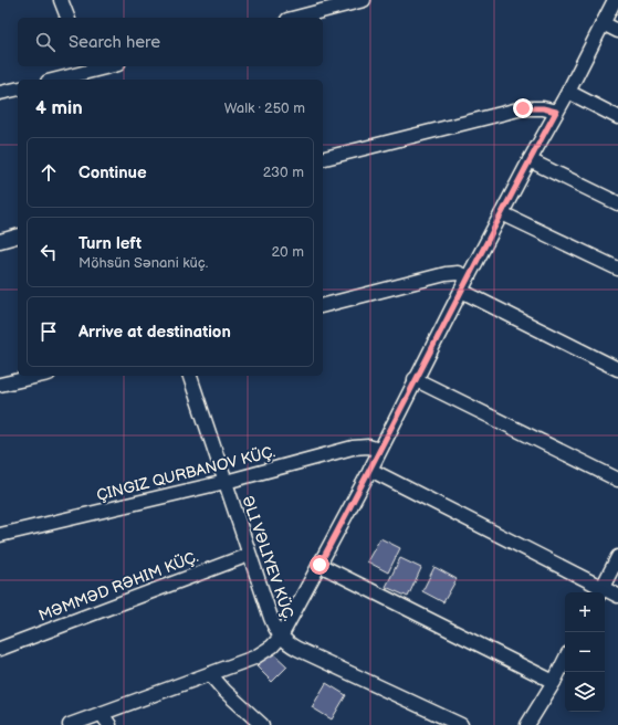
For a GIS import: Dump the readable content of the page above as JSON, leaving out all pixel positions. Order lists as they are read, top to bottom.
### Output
{
  "streets": {
    "street": ["ÇINGIZ QURBANOV KÜÇ.", "ƏLI VƏLIYEV KÜÇ.", "MƏMMƏD RƏHIM KÜÇ."]
  },
  "crossings": [
    ["ÇINGIZ QURBANOV KÜÇ.", "ƏLI VƏLIYEV KÜÇ."],
    ["ƏLI VƏLIYEV KÜÇ.", "MƏMMƏD RƏHIM KÜÇ."]
  ],
  "page": {
    "search": "Search here",
    "heading": ["4 min", "Walk · 250 m"],
    "list": [
      ["Continue", "230 m"],
      ["Turn left", "Möhsün Sənani küç.", "20 m"],
      "Arrive at destination"
    ],
    "map_buttons": ["+", "−"]
  }
}
